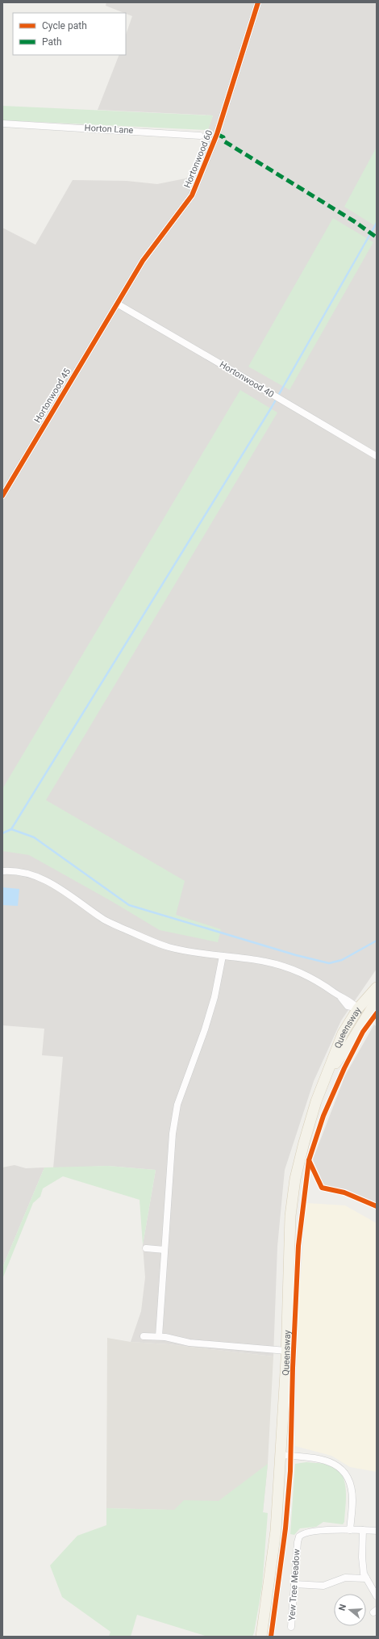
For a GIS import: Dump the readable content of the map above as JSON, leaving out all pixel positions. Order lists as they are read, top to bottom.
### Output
{
  "streets": {
    "main road": ["Queensway"],
    "street": [
      "Horton Lane",
      "Hortonwood 60",
      "Hortonwood 40",
      "Hortonwood 45",
      "Yew Tree Meadow"
    ]
  },
  "crossings": [
    ["Hortonwood 60", "Hortonwood 40"],
    ["Hortonwood 60", "Hortonwood 45"],
    ["Hortonwood 40", "Hortonwood 45"]
  ],
  "legend": ["Cycle path", "Path"],
  "north": "left"
}
